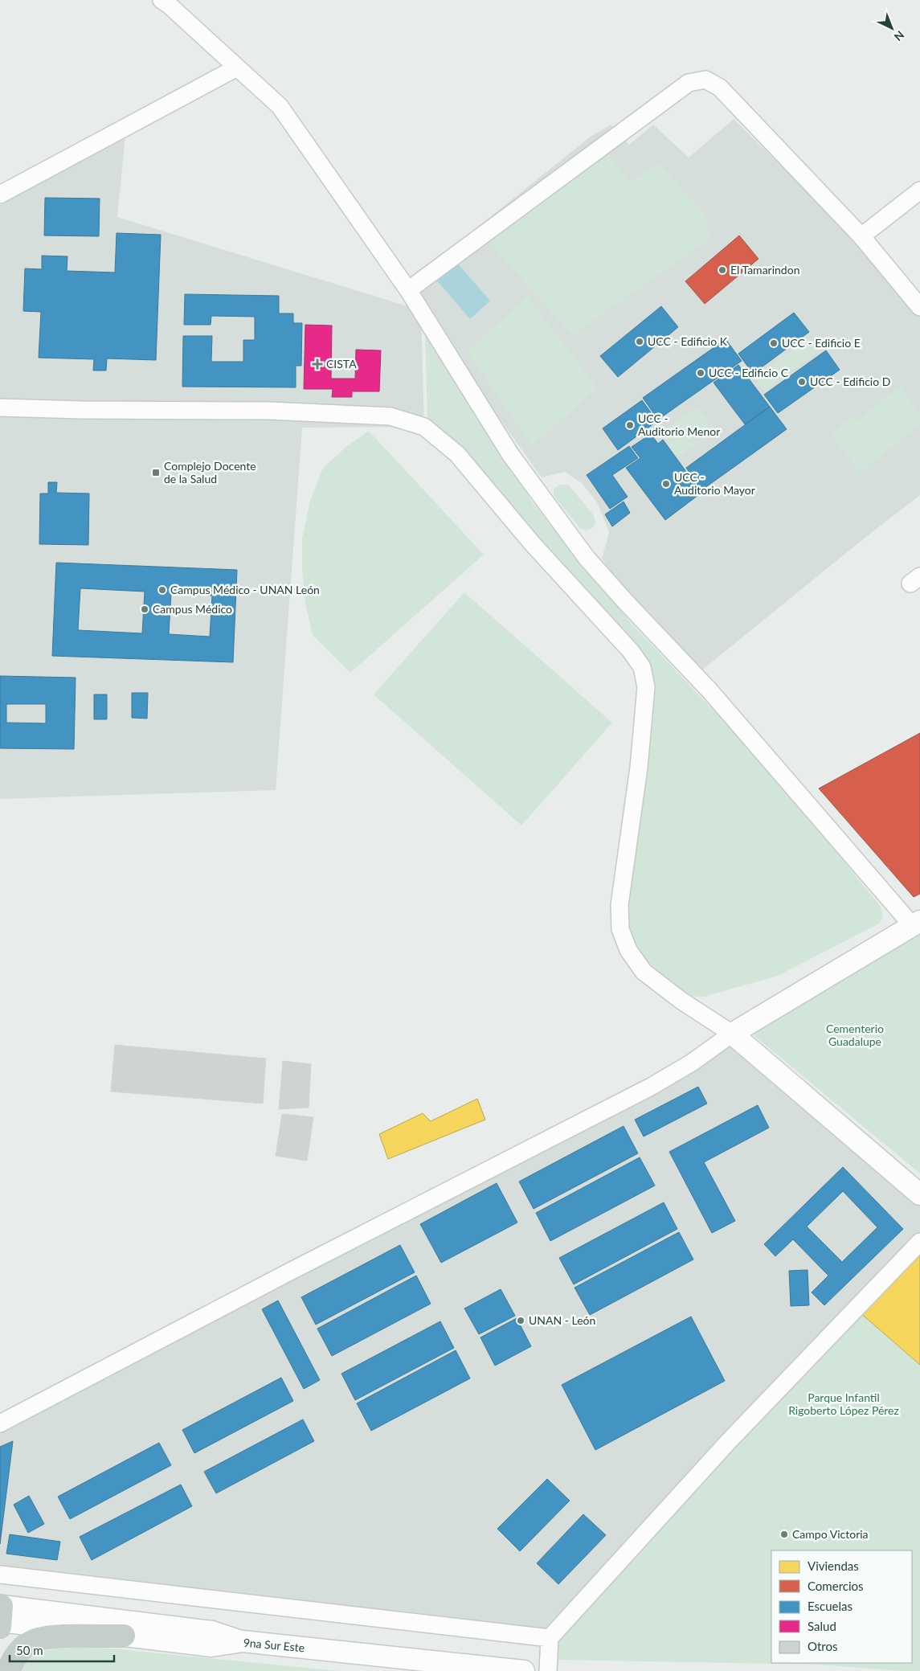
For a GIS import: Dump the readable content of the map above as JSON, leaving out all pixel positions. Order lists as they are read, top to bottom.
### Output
{
  "streets": {
    "street": ["9na Sur Este"]
  },
  "parks": ["Cementerio Guadalupe", "Parque Infantil Rigoberto López Pérez"],
  "places": {
    "other": [
      "El Tamarindon",
      "UCC - Edificio K",
      "UCC - Edificio E",
      "UCC - Edificio C",
      "UCC - Edificio D",
      "UCC - Auditorio Menor",
      "UCC - Auditorio Mayor",
      "Campus Médico - UNAN León",
      "Campus Médico",
      "UNAN - León",
      "Campo Victoria"
    ],
    "health": ["CISTA"],
    "transit": ["Complejo Docente de la Salud"]
  },
  "legend": [
    "Viviendas",
    "Comercios",
    "Escuelas",
    "Salud",
    "Otros"
  ],
  "scale_bar": "50 m",
  "north": "bottom right"
}
